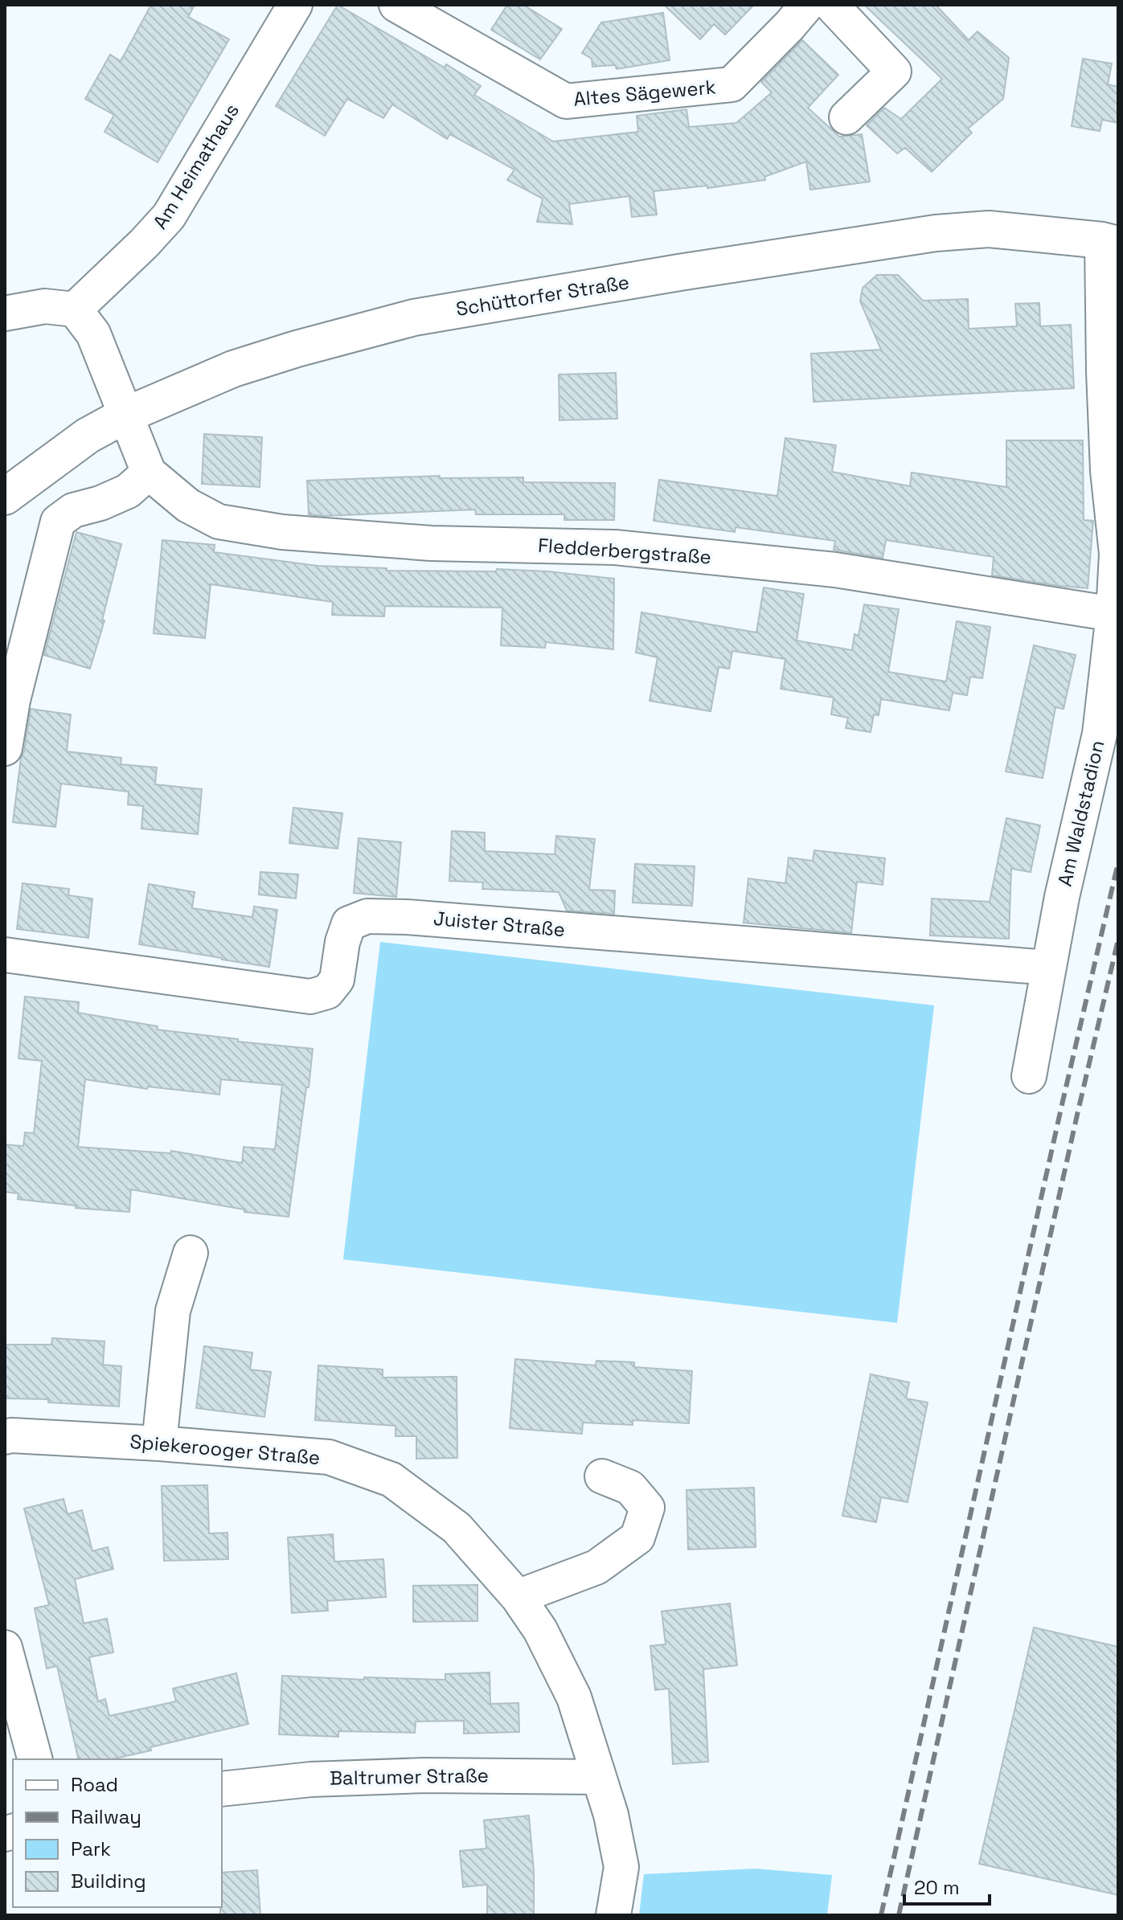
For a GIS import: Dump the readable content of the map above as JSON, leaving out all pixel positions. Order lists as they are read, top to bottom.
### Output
{
  "streets": {
    "main road": ["Schüttorfer Straße"],
    "street": [
      "Altes Sägewerk",
      "Am Heimathaus",
      "Fledderbergstraße",
      "Am Waldstadion",
      "Juister Straße",
      "Spiekerooger Straße",
      "Baltrumer Straße"
    ]
  },
  "crossings": [
    ["Schüttorfer Straße", "Am Waldstadion"],
    ["Fledderbergstraße", "Am Waldstadion"],
    ["Am Waldstadion", "Juister Straße"],
    ["Spiekerooger Straße", "Baltrumer Straße"]
  ],
  "legend": [
    "Road",
    "Railway",
    "Park",
    "Building"
  ],
  "scale_bar": "20 m"
}
